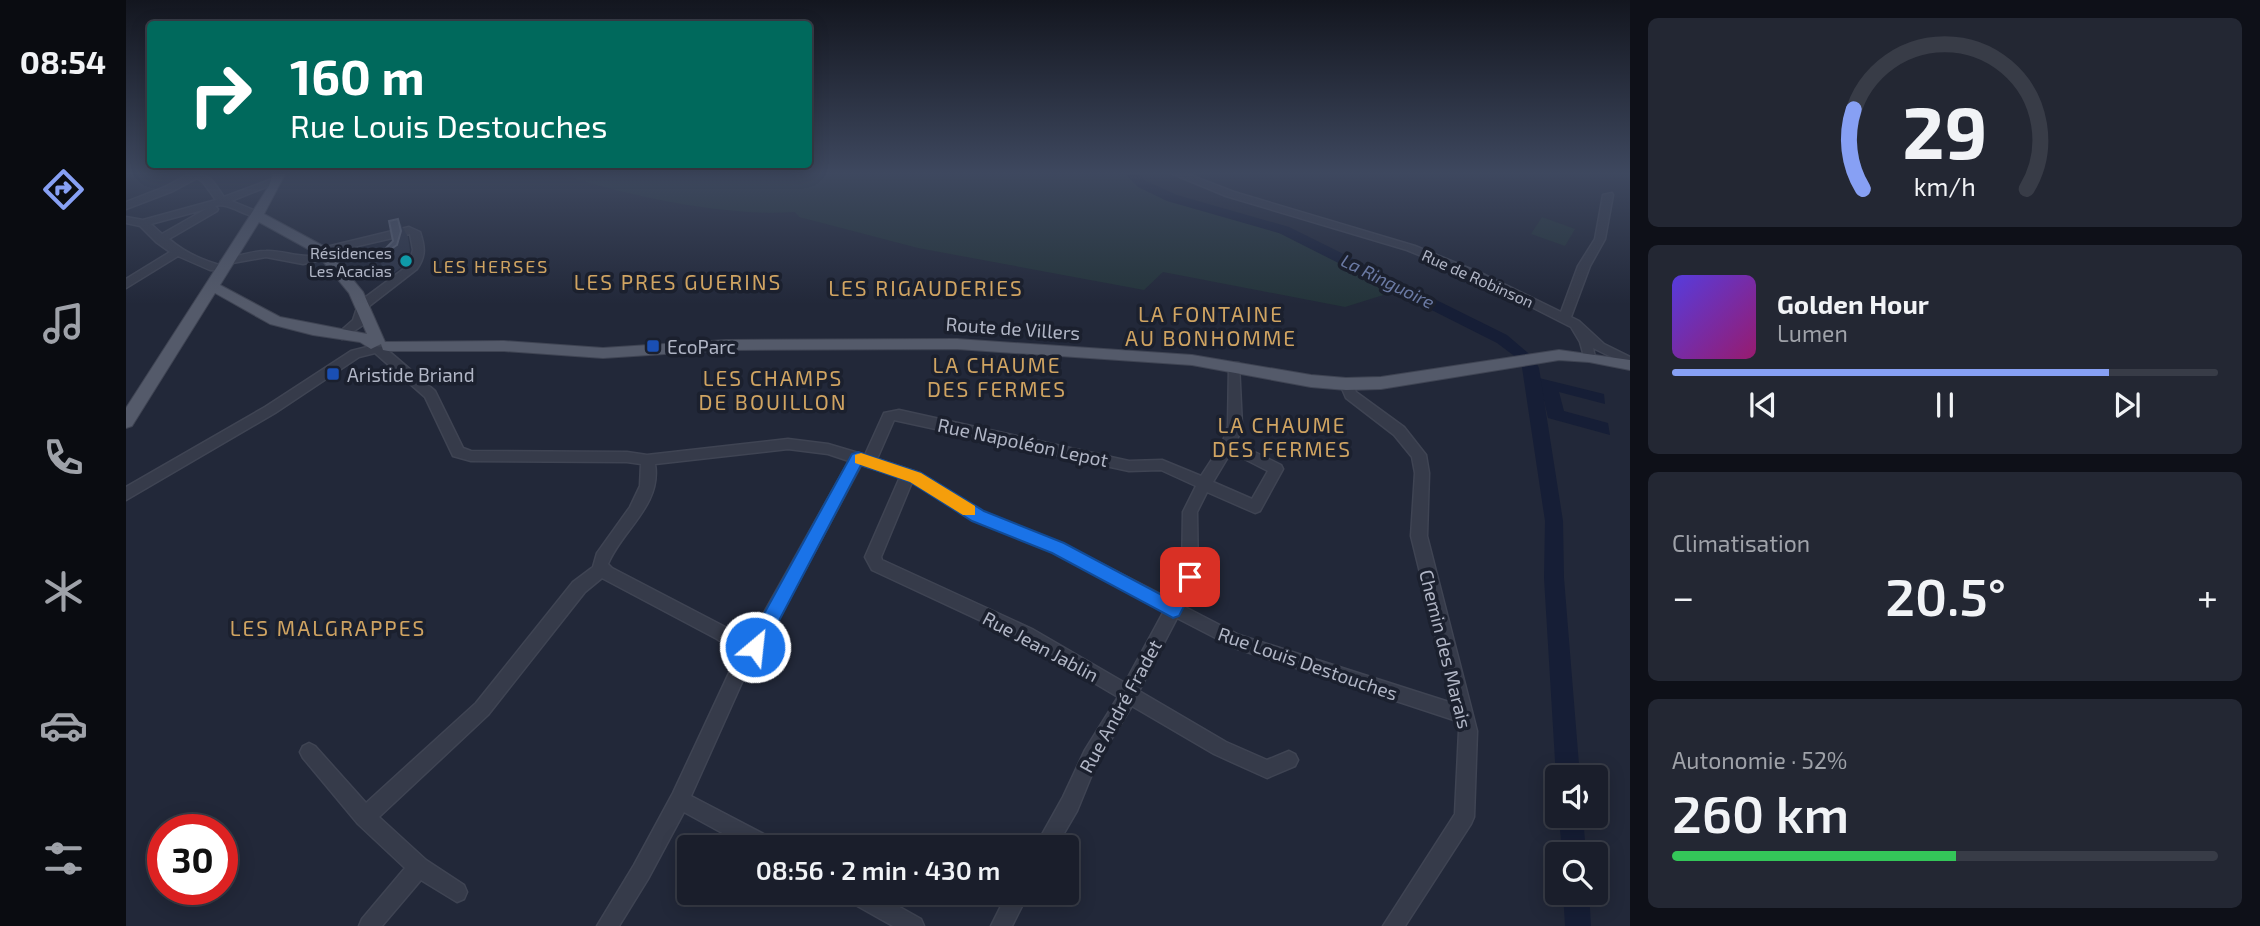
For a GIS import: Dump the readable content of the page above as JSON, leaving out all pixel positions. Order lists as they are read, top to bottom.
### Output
{
  "streets": {
    "main road": ["Route de Villers"],
    "street": [
      "Rue de Robinson",
      "Rue Napoléon Lepot",
      "Rue Jean Jablin",
      "Chemin des Marais",
      "Rue Louis Destouches",
      "Rue André Fradet"
    ]
  },
  "crossings": [
    ["Route de Villers", "Chemin des Marais"],
    ["Route de Villers", "Rue Louis Destouches"],
    ["Route de Villers", "Rue André Fradet"],
    ["Rue Napoléon Lepot", "Rue Louis Destouches"],
    ["Rue Napoléon Lepot", "Rue André Fradet"],
    ["Rue Jean Jablin", "Rue Louis Destouches"],
    ["Rue Jean Jablin", "Rue André Fradet"],
    ["Chemin des Marais", "Rue Louis Destouches"],
    ["Rue Louis Destouches", "Rue André Fradet"]
  ],
  "districts": [
    "LES HERSES",
    "LES PRES GUERINS",
    "LES RIGAUDERIES",
    "LA FONTAINE AU BONHOMME",
    "LA CHAUME DES FERMES",
    "LES CHAMPS DE BOUILLON",
    "LA CHAUME DES FERMES",
    "LES MALGRAPPES"
  ],
  "water": ["La Ringuoire"],
  "places": {
    "other": ["Résidences Les Acacias"],
    "transit": ["EcoParc", "Aristide Briand"]
  },
  "page": {
    "tabs": "08:54",
    "turn": ["160 m", "Rue Louis Destouches"],
    "song": ["Golden Hour", "Lumen"],
    "tile": [
      "Climatisation",
      ["Autonomie · 52%", "260 km"]
    ],
    "heat": ["−", "20.5°", "+"],
    "limit": "30",
    "trip": "08:56 · 2 min · 430 m",
    "gauge": ["29", "km/h"]
  }
}
